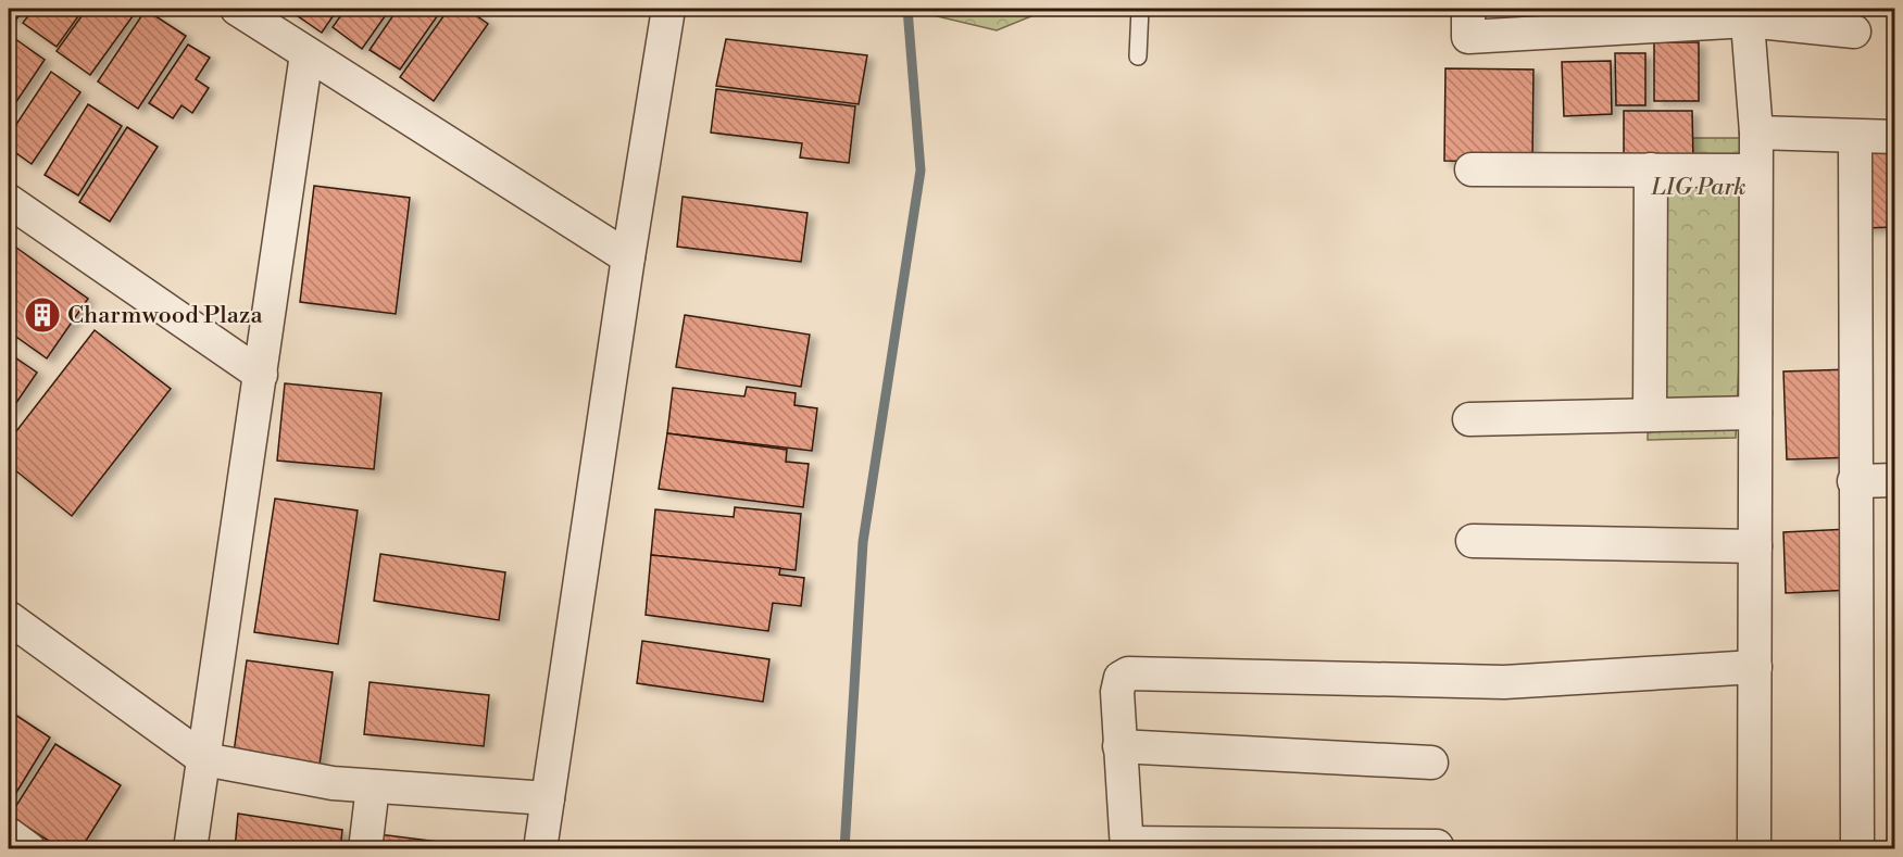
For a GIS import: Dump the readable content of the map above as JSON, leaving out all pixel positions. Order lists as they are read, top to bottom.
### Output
{
  "parks": ["LIG Park"],
  "places": {
    "building": ["Charmwood Plaza"]
  }
}
